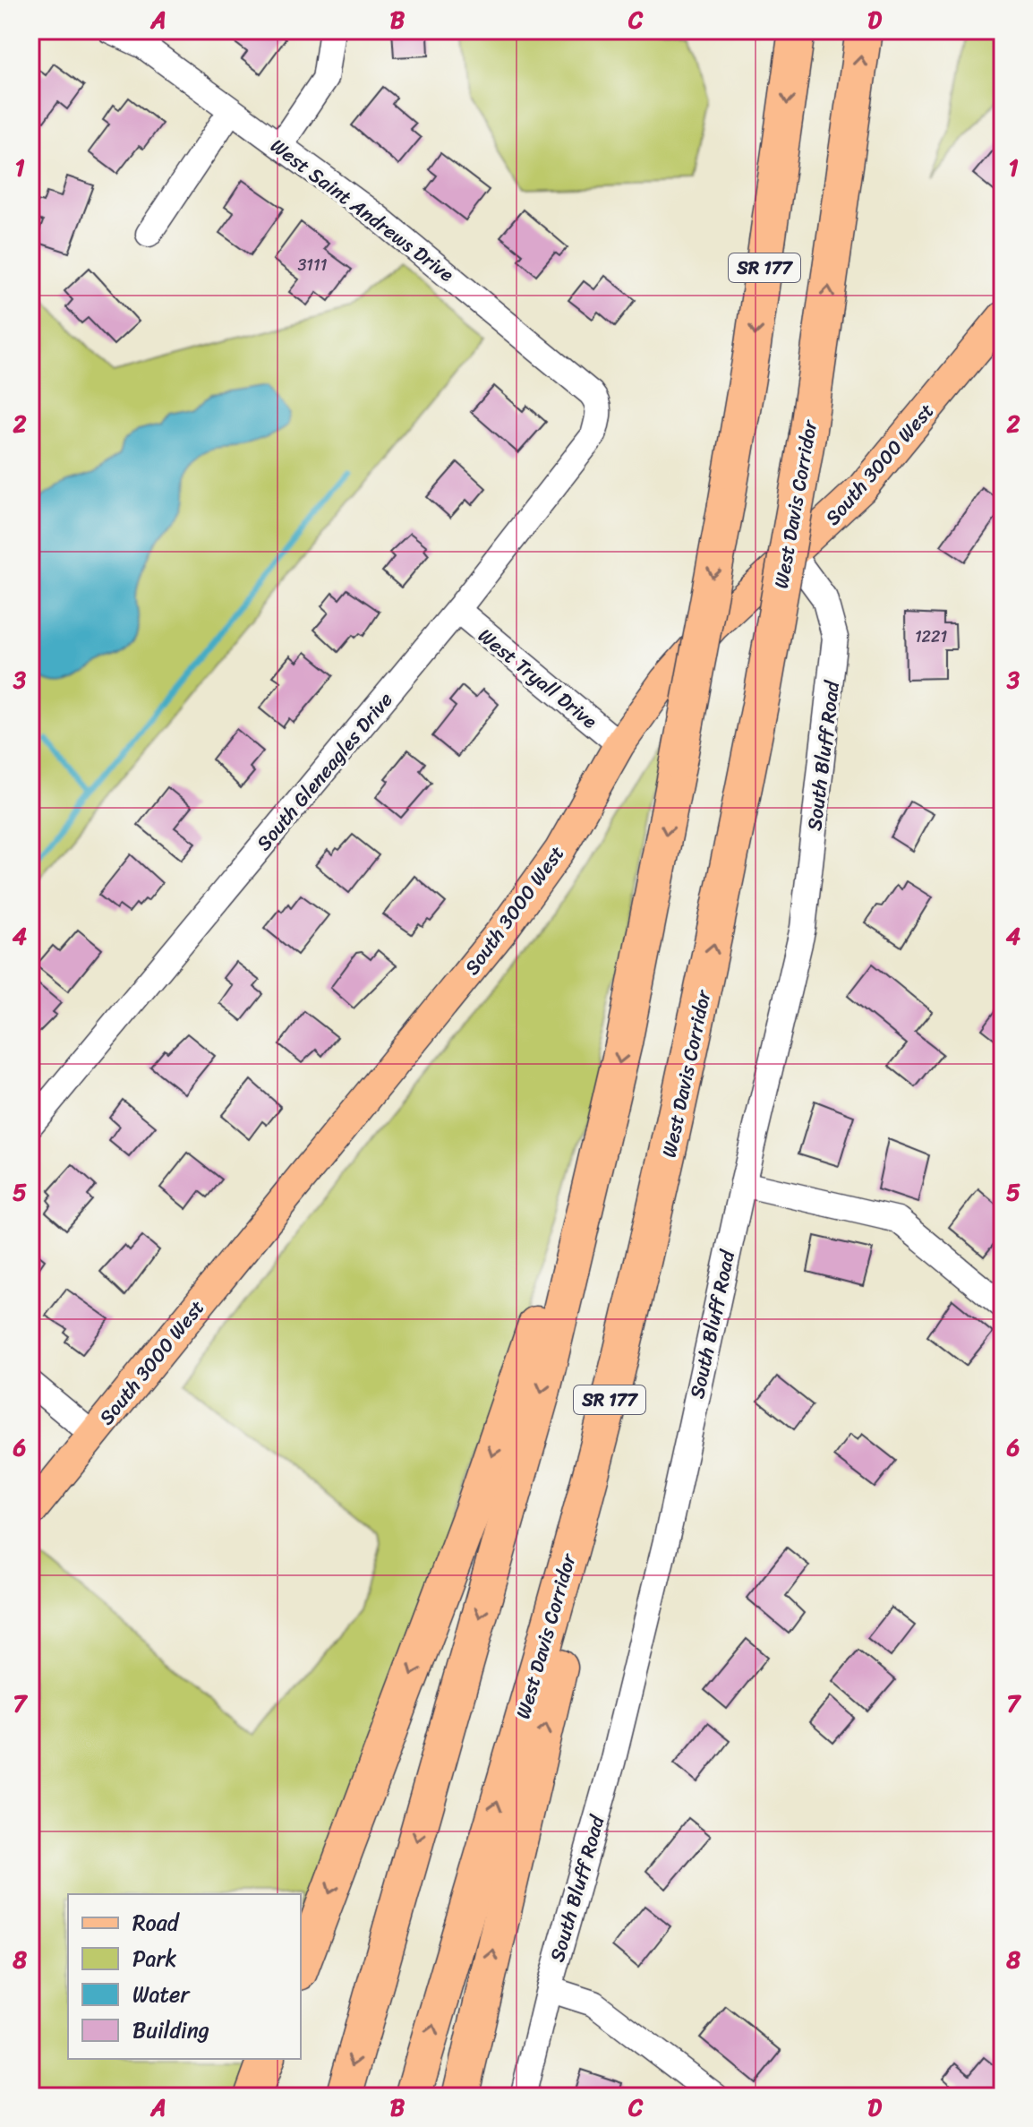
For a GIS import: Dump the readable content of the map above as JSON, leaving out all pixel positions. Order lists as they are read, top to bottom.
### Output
{
  "streets": {
    "highway": ["SR 177", "West Davis Corridor"],
    "main road": ["South 3000 West"],
    "street": [
      "West Saint Andrews Drive",
      "West Tryall Drive",
      "South Bluff Road",
      "South Gleneagles Drive"
    ]
  },
  "crossings": [
    ["West Saint Andrews Drive", "South Gleneagles Drive"],
    ["South 3000 West", "West Tryall Drive"],
    ["South 3000 West", "South Bluff Road"],
    ["West Tryall Drive", "South Gleneagles Drive"]
  ],
  "house_numbers": ["3111", "1221"],
  "legend": [
    "Road",
    "Park",
    "Water",
    "Building"
  ],
  "grid": {
    "columns": [
      "A",
      "B",
      "C",
      "D"
    ],
    "rows": [
      "1",
      "2",
      "3",
      "4",
      "5",
      "6",
      "7",
      "8"
    ]
  }
}
